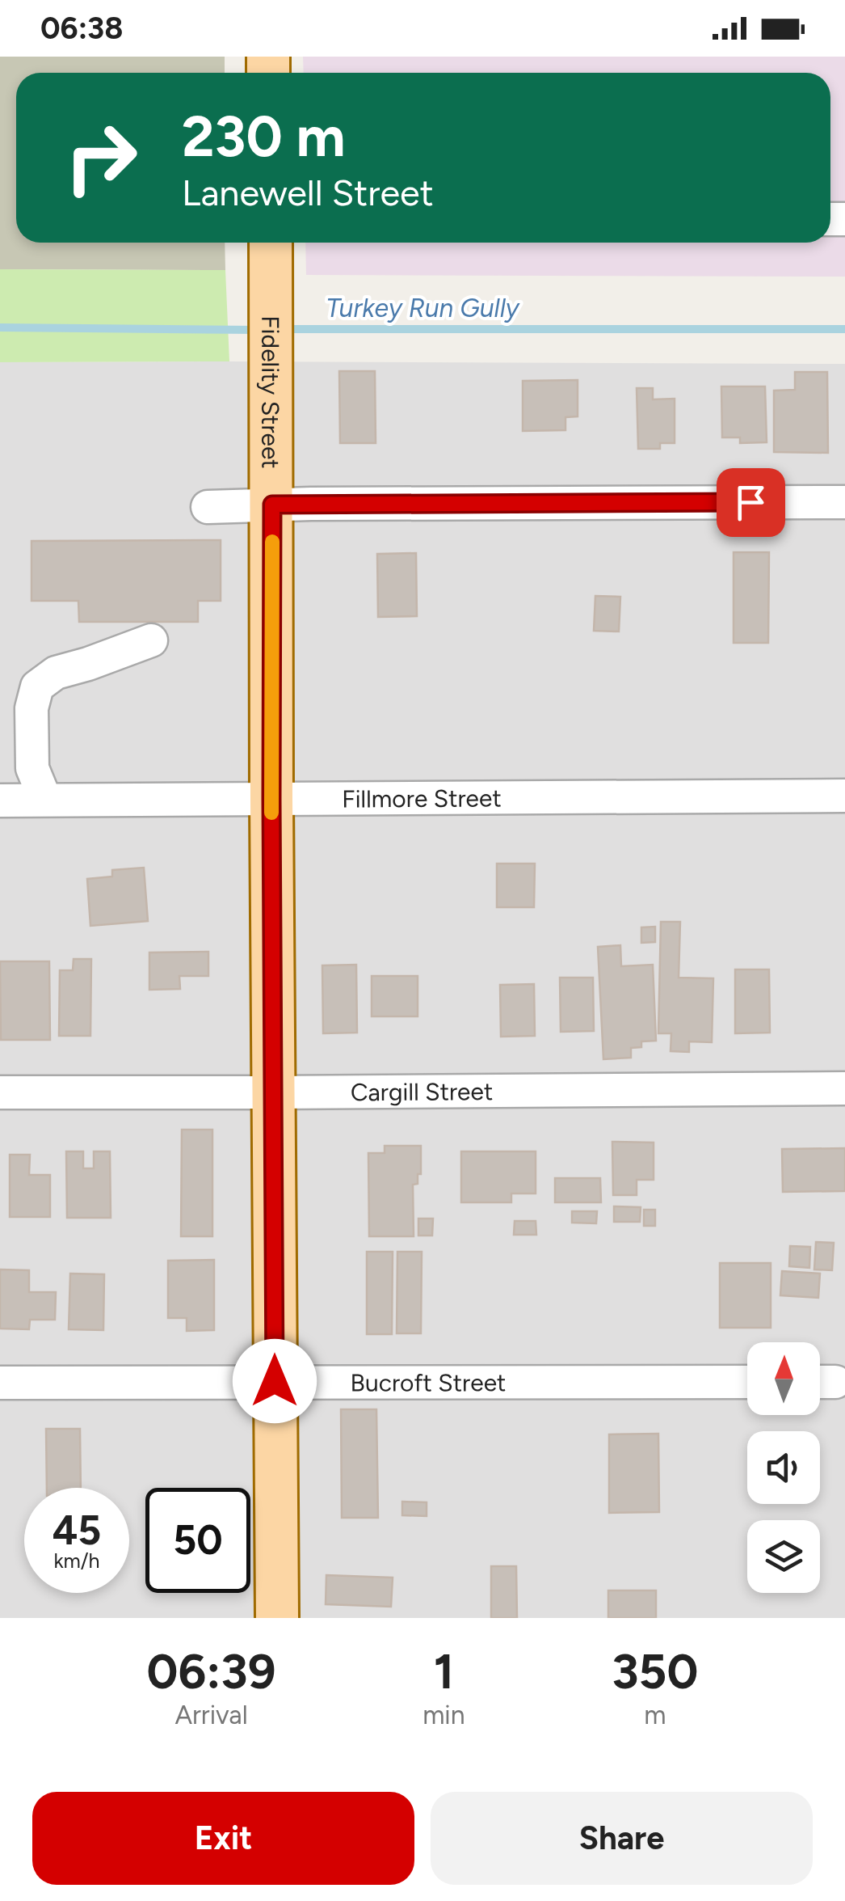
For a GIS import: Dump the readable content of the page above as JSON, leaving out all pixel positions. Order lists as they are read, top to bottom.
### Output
{
  "streets": {
    "main road": ["Fidelity Street"],
    "street": ["Fillmore Street", "Cargill Street", "Bucroft Street"]
  },
  "crossings": [
    ["Fidelity Street", "Fillmore Street"],
    ["Fidelity Street", "Cargill Street"],
    ["Fidelity Street", "Bucroft Street"]
  ],
  "water": ["Turkey Run Gully"],
  "north": "top",
  "page": {
    "status": "06:38",
    "turn": ["230 m", "Lanewell Street"],
    "speed": "45 km/h",
    "limit": "50",
    "eta": [
      "06:39",
      "Arrival",
      "1",
      "min",
      "350",
      "m"
    ],
    "buttons": ["Exit", "Share"]
  }
}
